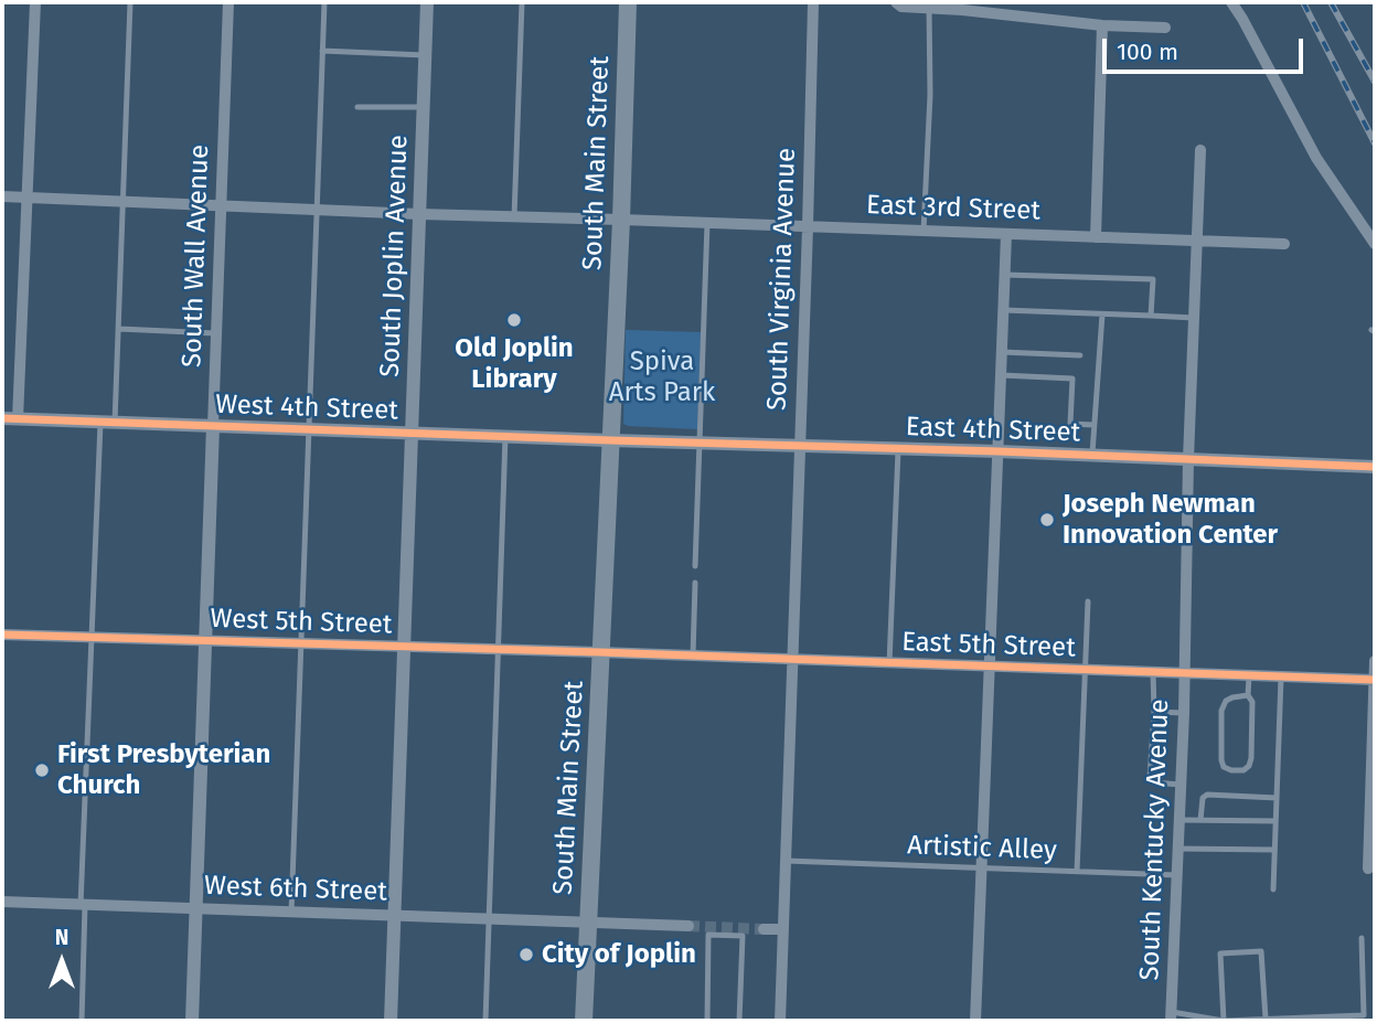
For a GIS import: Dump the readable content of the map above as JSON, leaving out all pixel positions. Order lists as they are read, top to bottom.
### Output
{
  "streets": {
    "main road": ["South Main Street"],
    "street": [
      "East 3rd Street",
      "South Wall Avenue",
      "South Joplin Avenue",
      "South Virginia Avenue",
      "West 4th Street",
      "East 4th Street",
      "West 5th Street",
      "East 5th Street",
      "South Kentucky Avenue",
      "West 6th Street"
    ],
    "lane": ["Artistic Alley"]
  },
  "crossings": [
    ["South Main Street", "East 3rd Street"],
    ["South Main Street", "West 4th Street"],
    ["South Main Street", "East 4th Street"],
    ["South Main Street", "West 5th Street"],
    ["South Main Street", "East 5th Street"],
    ["South Main Street", "West 6th Street"],
    ["East 3rd Street", "South Wall Avenue"],
    ["East 3rd Street", "South Joplin Avenue"],
    ["East 3rd Street", "South Virginia Avenue"],
    ["East 3rd Street", "South Kentucky Avenue"],
    ["South Wall Avenue", "West 4th Street"],
    ["South Wall Avenue", "West 5th Street"],
    ["South Wall Avenue", "West 6th Street"],
    ["South Joplin Avenue", "West 4th Street"],
    ["South Joplin Avenue", "West 5th Street"],
    ["South Joplin Avenue", "West 6th Street"],
    ["South Virginia Avenue", "East 4th Street"],
    ["South Virginia Avenue", "East 5th Street"],
    ["South Virginia Avenue", "Artistic Alley"],
    ["West 4th Street", "East 4th Street"],
    ["East 4th Street", "South Kentucky Avenue"],
    ["West 5th Street", "East 5th Street"],
    ["East 5th Street", "South Kentucky Avenue"],
    ["South Kentucky Avenue", "Artistic Alley"]
  ],
  "parks": ["Spiva Arts Park"],
  "places": [
    "Old Joplin Library",
    "Joseph Newman Innovation Center",
    "First Presbyterian Church",
    "City of Joplin"
  ],
  "scale_bar": "100 m",
  "north": "top"
}
